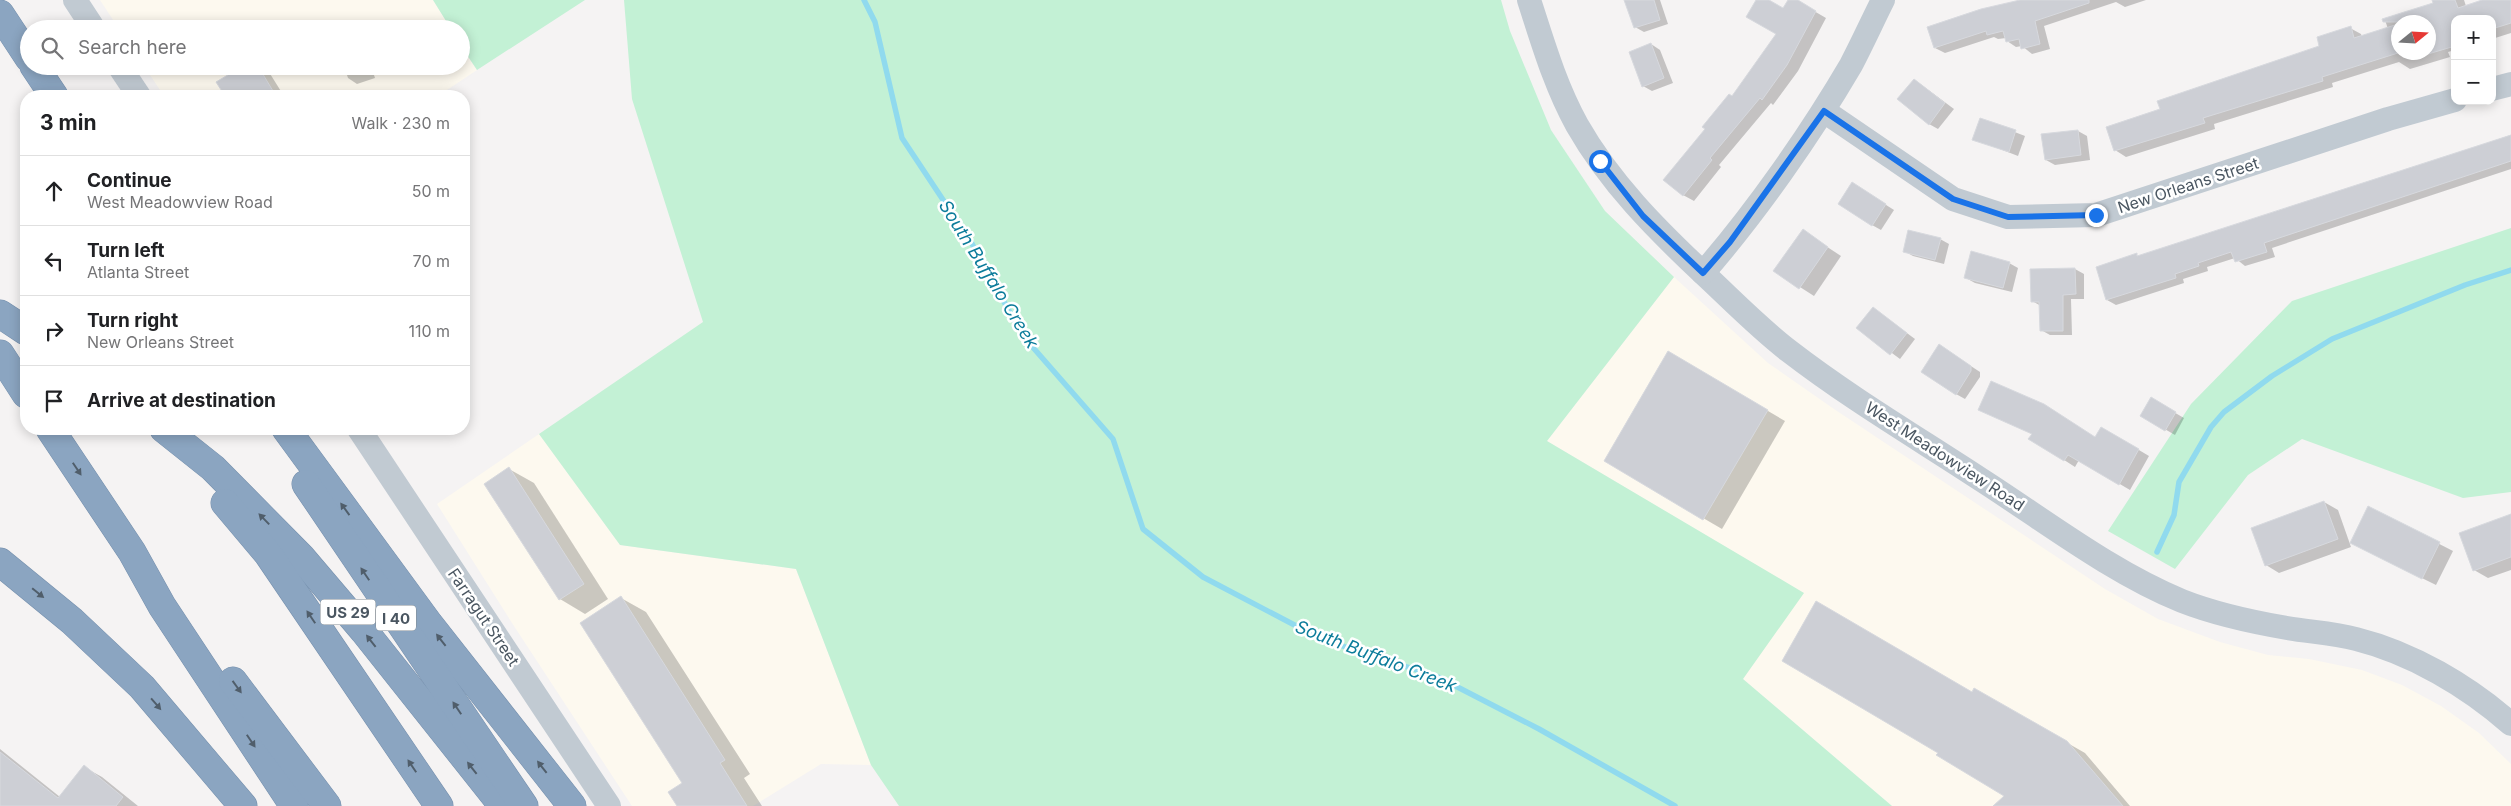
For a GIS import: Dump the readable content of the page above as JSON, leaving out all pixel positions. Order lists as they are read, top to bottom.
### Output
{
  "streets": {
    "highway": ["US 29", "I 40"],
    "street": ["New Orleans Street", "West Meadowview Road", "Farragut Street"]
  },
  "water": ["South Buffalo Creek"],
  "north": "right",
  "page": {
    "map_buttons": ["+", "−"],
    "search": "Search here",
    "heading": ["3 min", "Walk · 230 m"],
    "list": [
      ["Continue", "West Meadowview Road", "50 m"],
      ["Turn left", "Atlanta Street", "70 m"],
      ["Turn right", "New Orleans Street", "110 m"],
      "Arrive at destination"
    ]
  }
}
